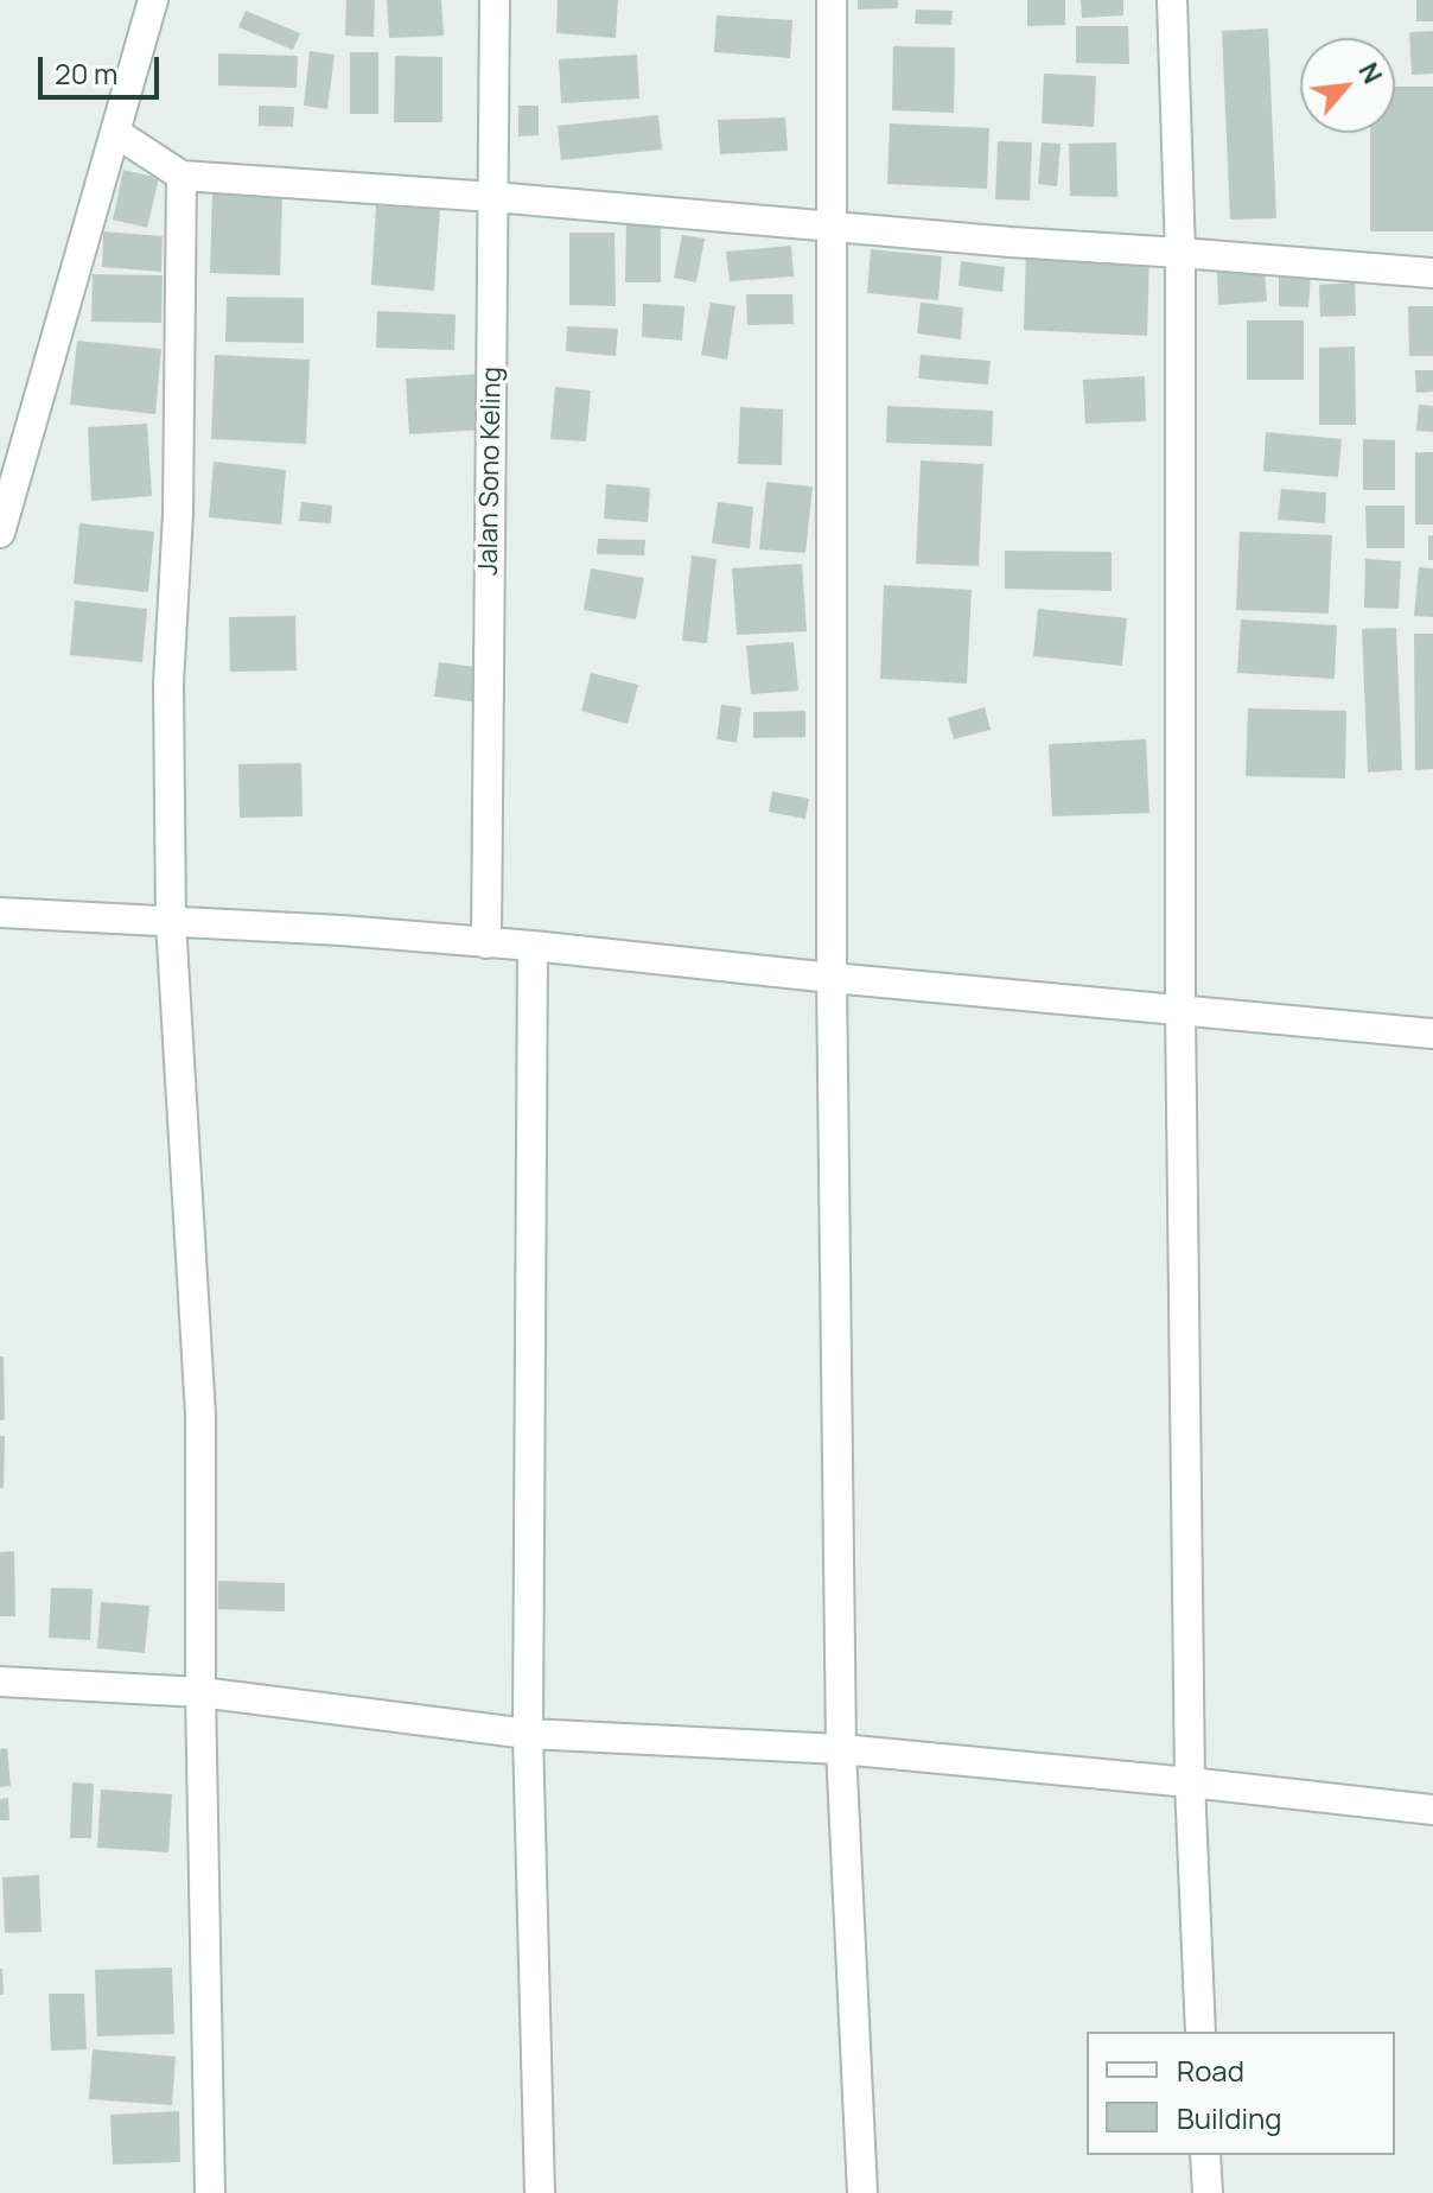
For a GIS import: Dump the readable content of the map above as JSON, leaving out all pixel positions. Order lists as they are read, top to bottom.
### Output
{
  "streets": {
    "street": ["Jalan Sono Keling"]
  },
  "legend": ["Road", "Building"],
  "scale_bar": "20 m",
  "north": "top right"
}
